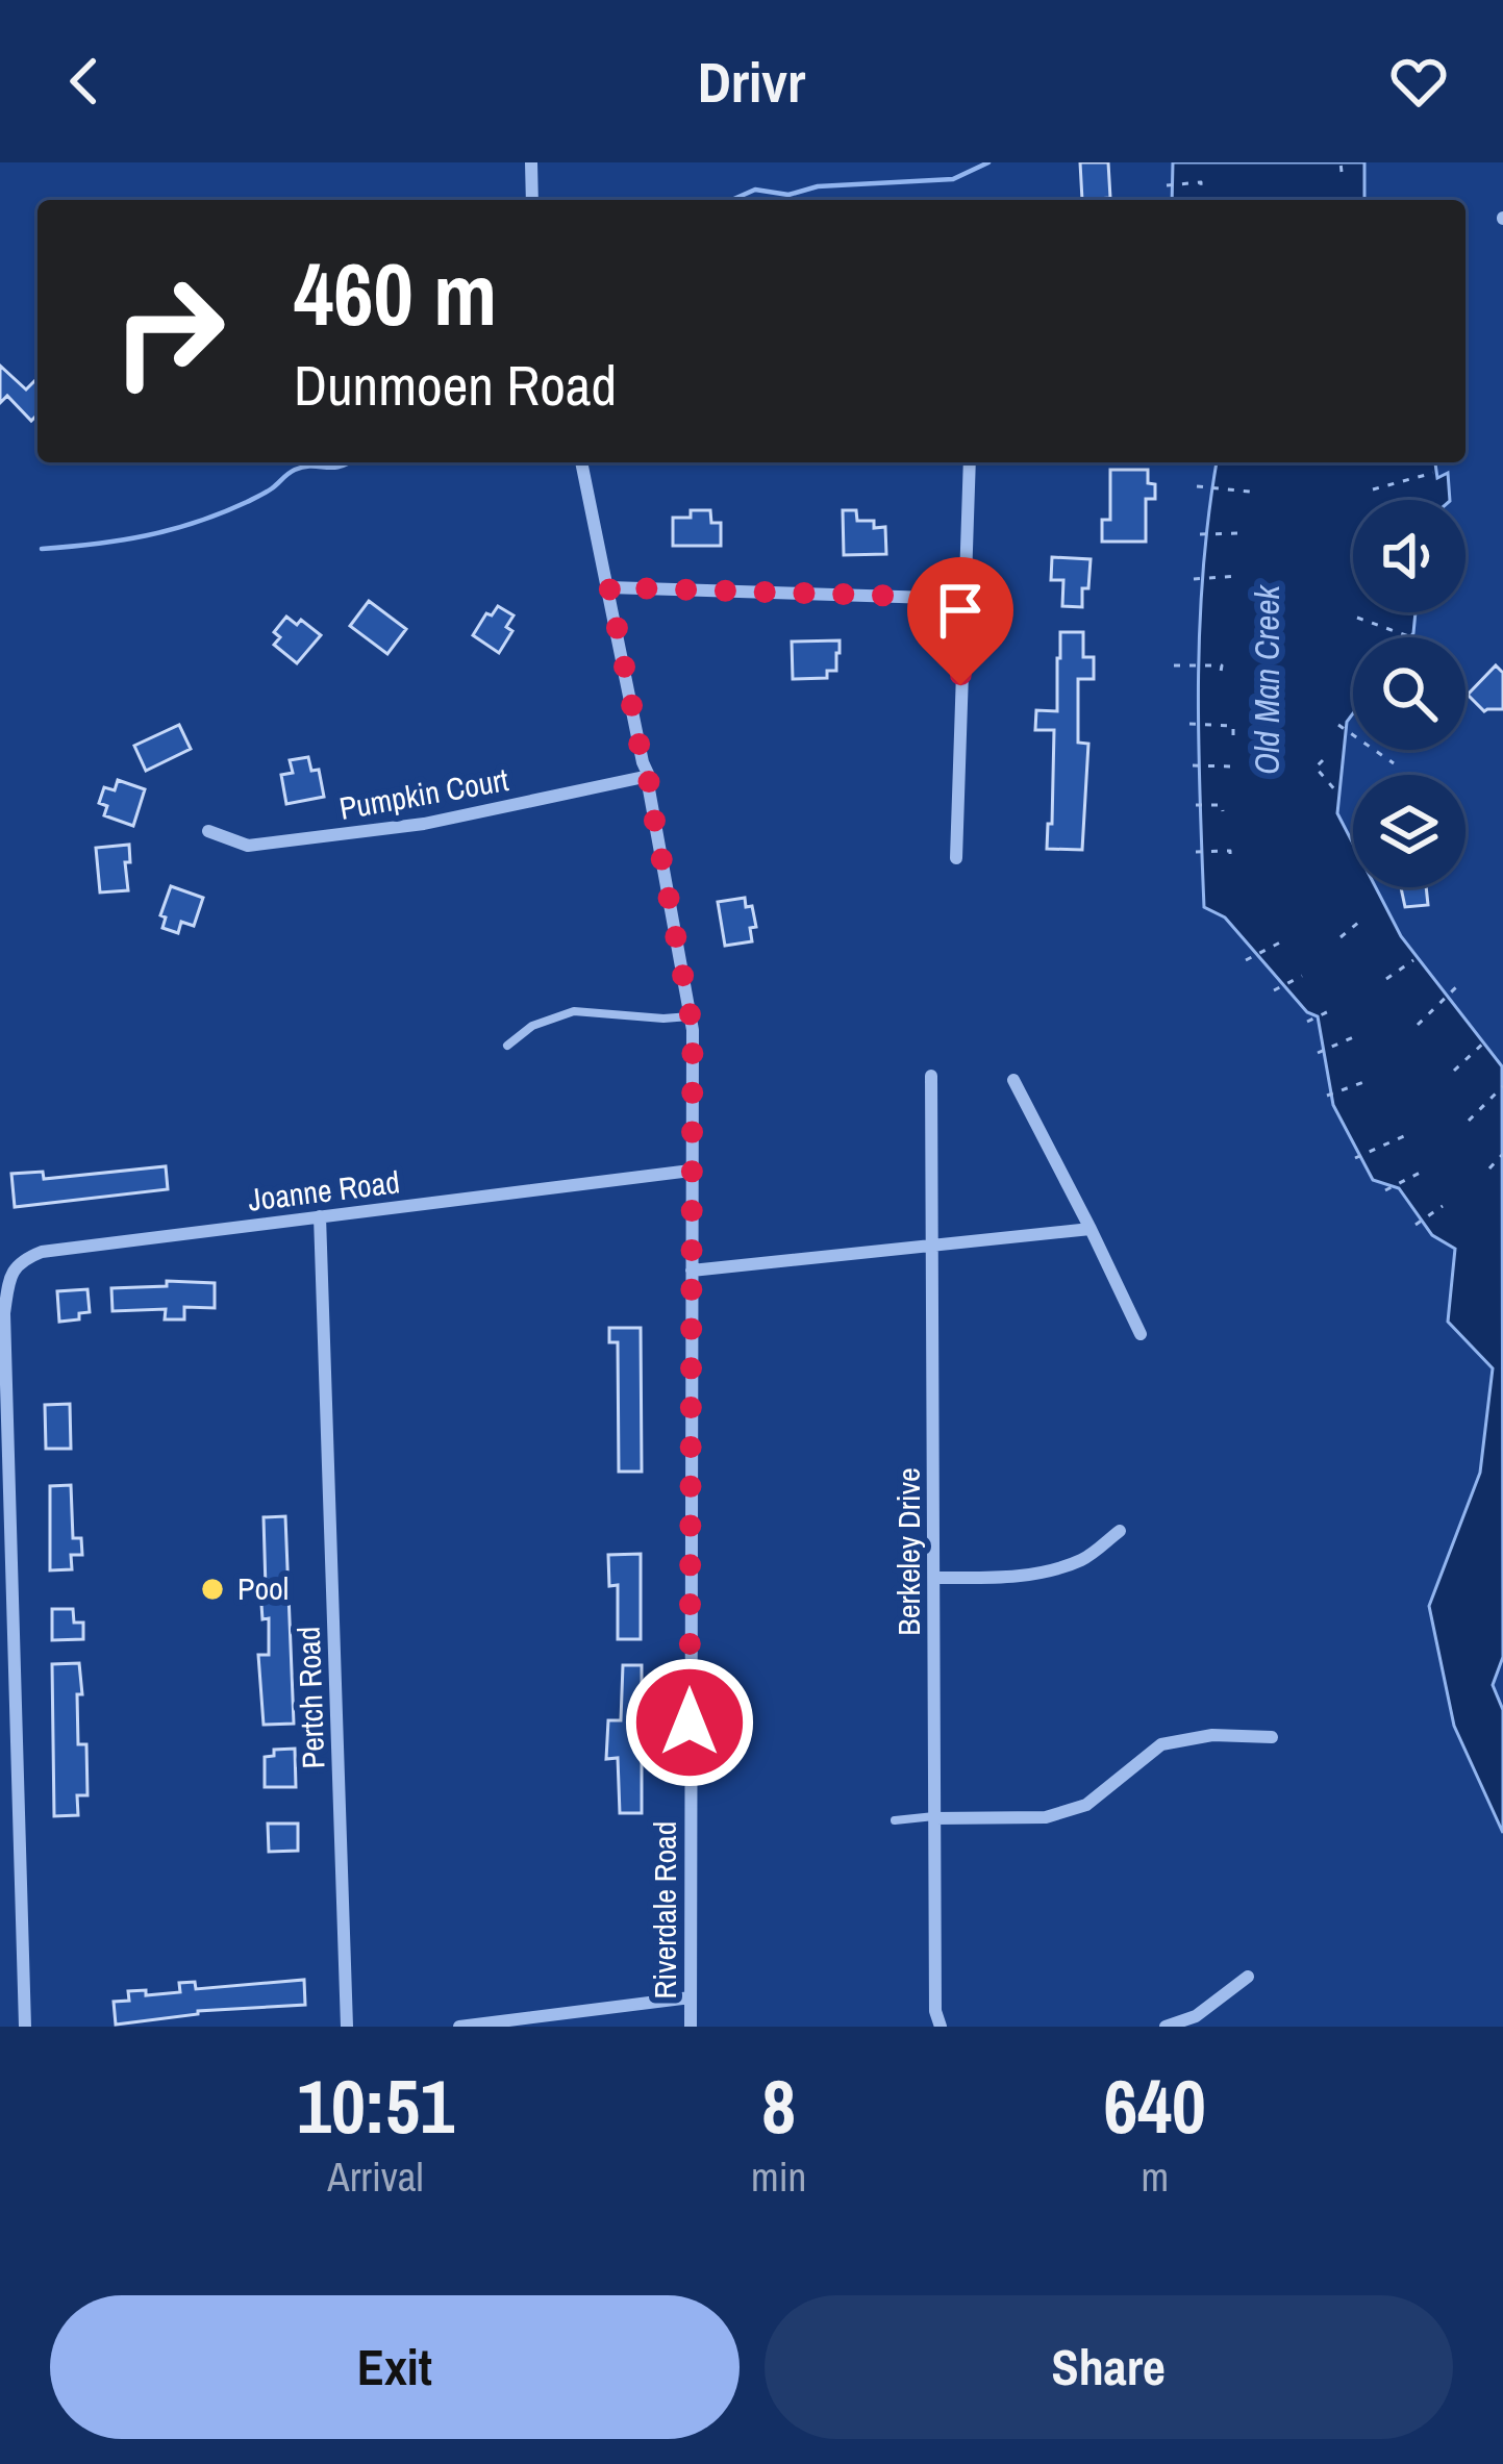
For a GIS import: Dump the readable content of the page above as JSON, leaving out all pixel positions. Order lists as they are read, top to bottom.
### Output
{
  "streets": {
    "street": [
      "Pumpkin Court",
      "Joanne Road",
      "Berkeley Drive",
      "Pertch Road",
      "Riverdale Road"
    ]
  },
  "crossings": [
    ["Pumpkin Court", "Riverdale Road"],
    ["Joanne Road", "Pertch Road"],
    ["Joanne Road", "Riverdale Road"]
  ],
  "water": ["Old Man Creek"],
  "places": ["Pool"],
  "page": {
    "header": "Drivr",
    "turn": ["460 m", "Dunmoen Road"],
    "eta": [
      "10:51",
      "Arrival",
      "8",
      "min",
      "640",
      "m"
    ],
    "buttons": ["Exit", "Share"]
  }
}
